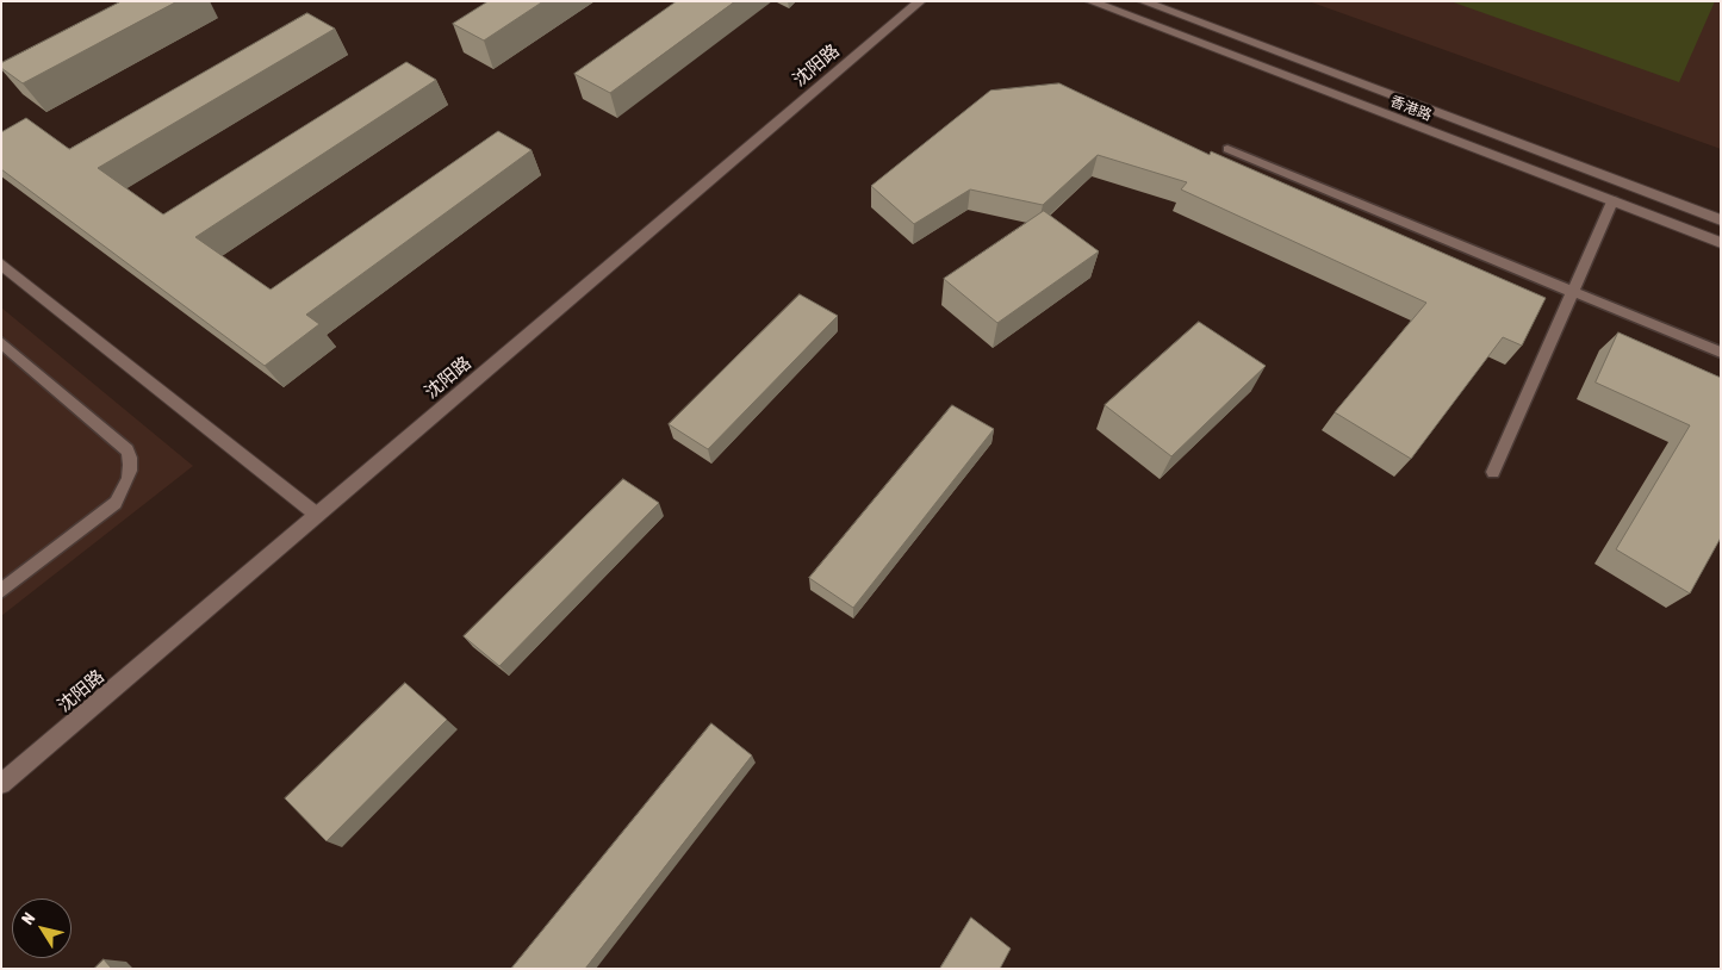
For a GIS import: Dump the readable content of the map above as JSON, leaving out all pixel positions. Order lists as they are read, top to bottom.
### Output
{
  "streets": {
    "street": ["沈阳路", "香港路"]
  },
  "north": "top left"
}
